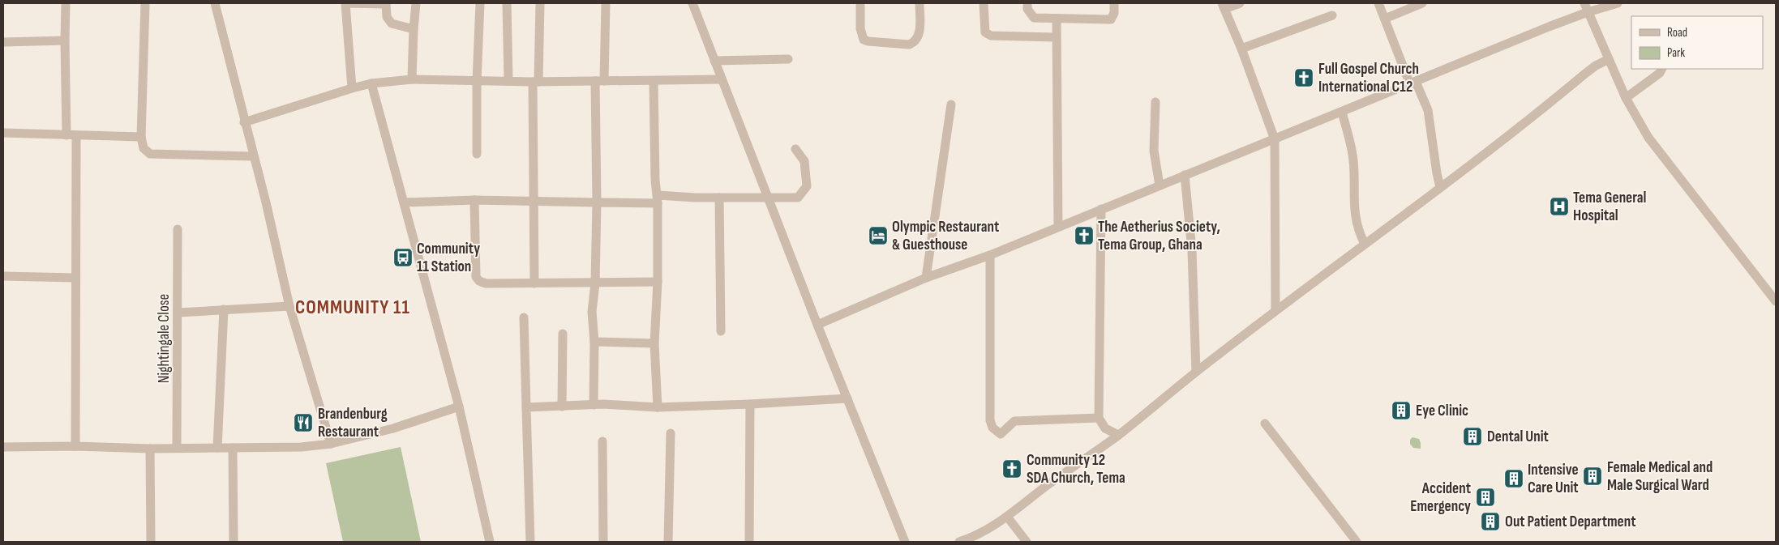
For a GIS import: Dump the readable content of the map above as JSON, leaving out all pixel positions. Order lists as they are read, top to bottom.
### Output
{
  "streets": {
    "street": ["Nightingale Close"]
  },
  "districts": ["COMMUNITY 11"],
  "places": {
    "church": ["Full Gospel Church International C12", "The Aetherius Society, Tema Group, Ghana", "Community 12 SDA Church, Tema"],
    "hospital": ["Tema General Hospital"],
    "hotel": ["Olympic Restaurant & Guesthouse"],
    "bus stop": ["Community 11 Station"],
    "building": [
      "Eye Clinic",
      "Dental Unit",
      "Female Medical and Male Surgical Ward",
      "Intensive Care Unit",
      "Accident Emergency",
      "Out Patient Department"
    ],
    "restaurant": ["Brandenburg Restaurant"]
  },
  "legend": ["Road", "Park"]
}
